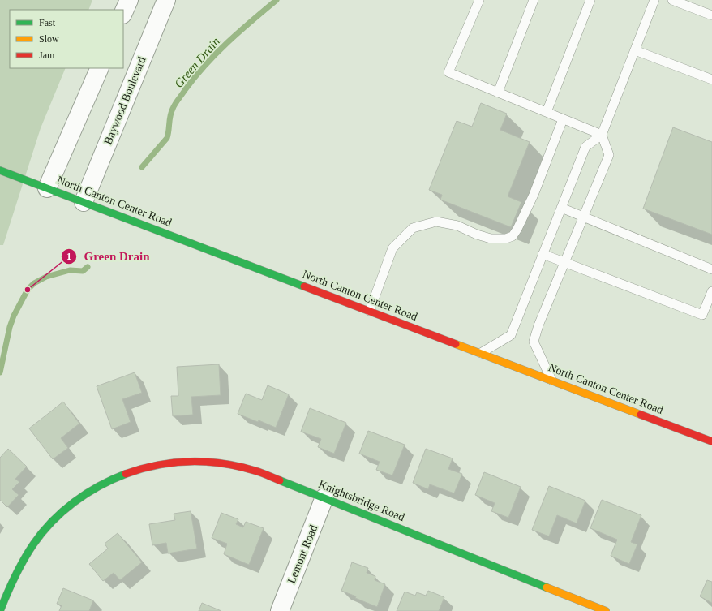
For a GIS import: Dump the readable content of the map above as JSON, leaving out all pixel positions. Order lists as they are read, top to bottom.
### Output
{
  "streets": {
    "main road": ["North Canton Center Road", "Knightsbridge Road"],
    "street": ["Baywood Boulevard", "Lemont Road"]
  },
  "crossings": [
    ["Baywood Boulevard", "North Canton Center Road"],
    ["Knightsbridge Road", "Lemont Road"]
  ],
  "water": ["Green Drain"],
  "places": ["Green Drain"],
  "legend": ["Fast", "Slow", "Jam"]
}
